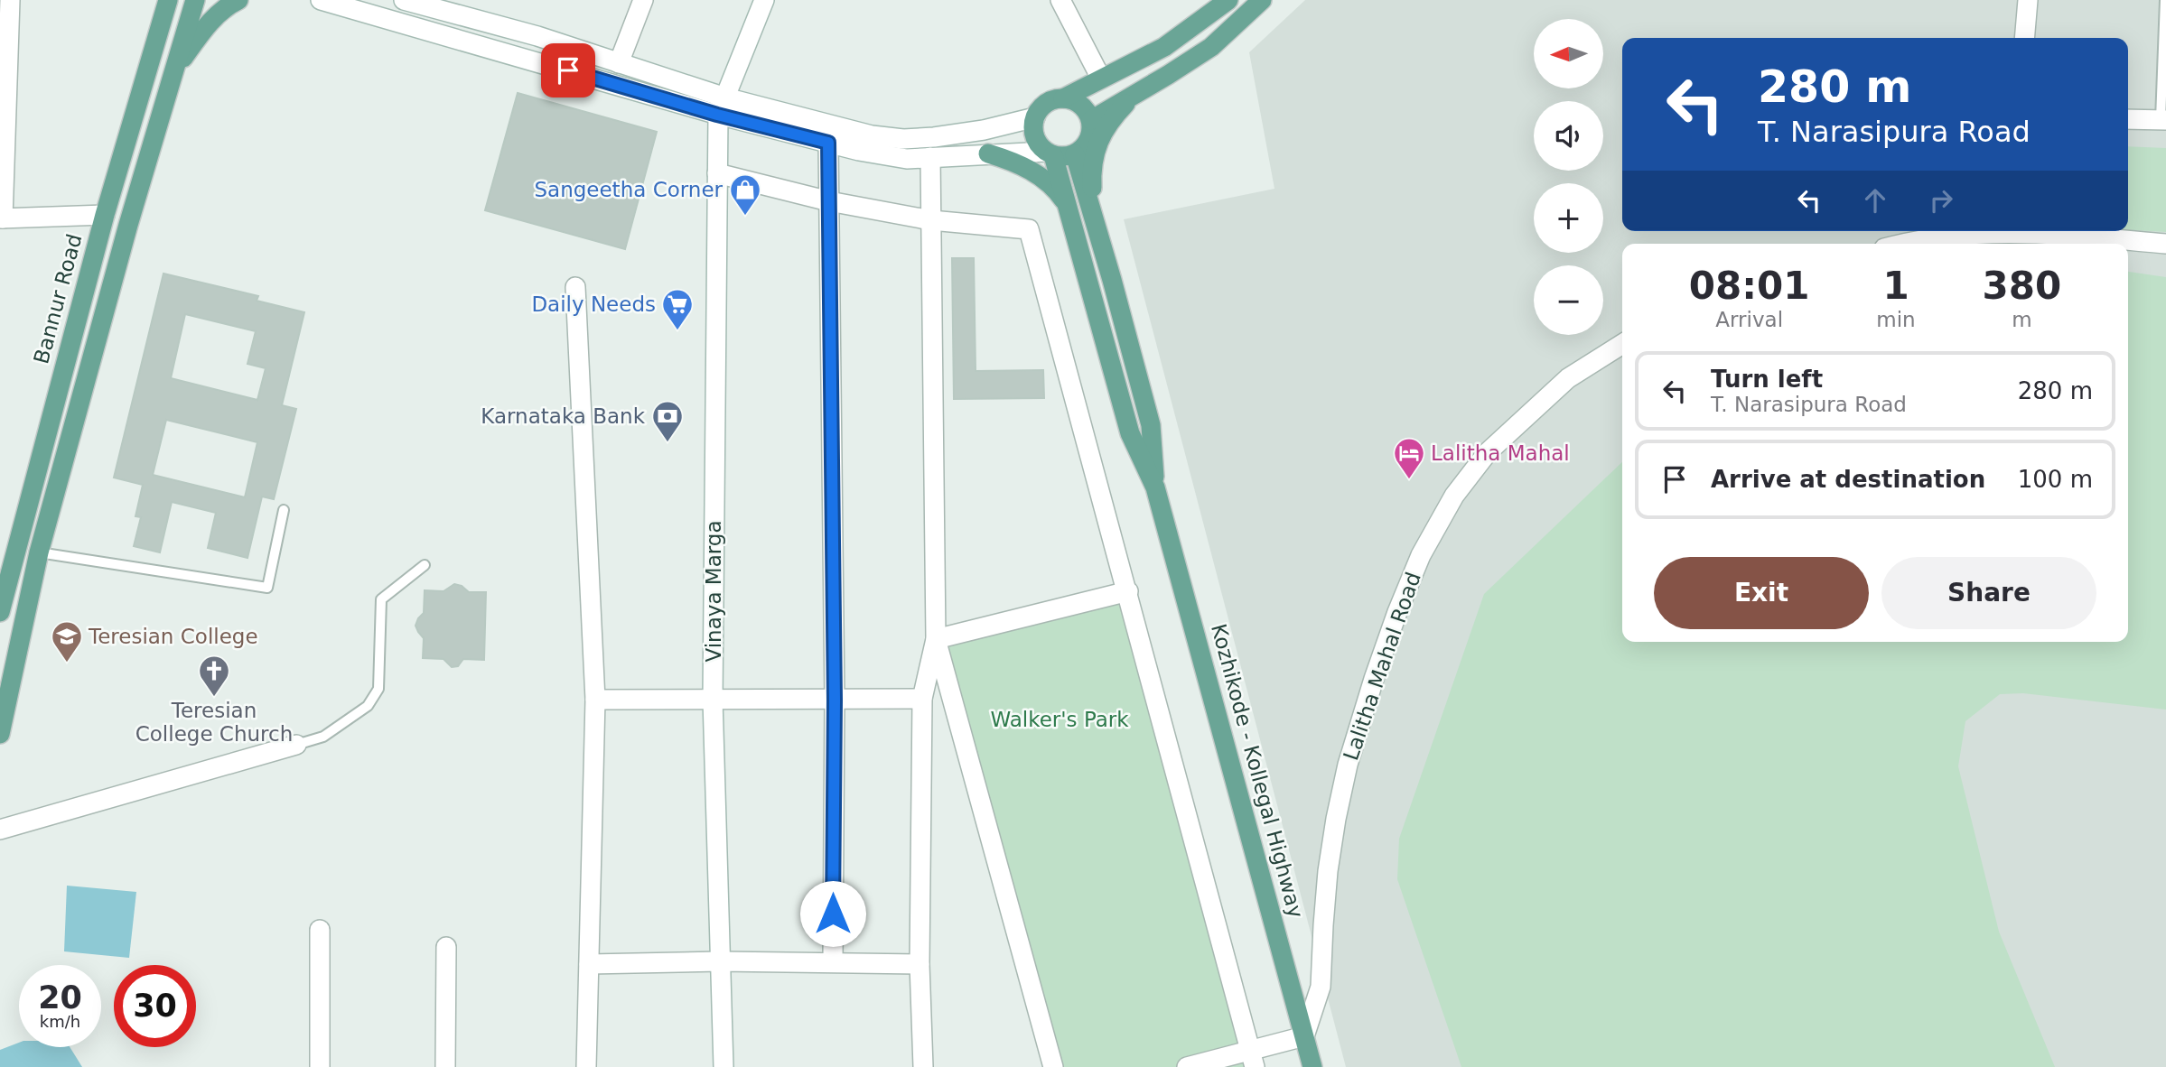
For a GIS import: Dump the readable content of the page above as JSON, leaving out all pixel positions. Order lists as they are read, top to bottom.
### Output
{
  "streets": {
    "main road": ["Bannur Road", "Kozhikode - Kollegal Highway"],
    "street": ["Vinaya Marga", "Lalitha Mahal Road"]
  },
  "crossings": [
    ["Lalitha Mahal Road", "Kozhikode - Kollegal Highway"]
  ],
  "parks": ["Walker's Park"],
  "places": {
    "shop": ["Sangeetha Corner"],
    "supermarket": ["Daily Needs"],
    "bank": ["Karnataka Bank"],
    "hotel": ["Lalitha Mahal"],
    "school or university": ["Teresian College"],
    "church": ["Teresian College Church"]
  },
  "north": "left",
  "page": {
    "map_buttons": ["+", "−"],
    "turn": ["280 m", "T. Narasipura Road"],
    "eta": [
      "08:01",
      "Arrival",
      "1",
      "min",
      "380",
      "m"
    ],
    "list": [
      {
        "name": "Turn left",
        "note": "T. Narasipura Road",
        "value": "280 m"
      },
      {
        "name": "Arrive at destination",
        "value": "100 m"
      }
    ],
    "buttons": ["Exit", "Share"],
    "speed": "20 km/h",
    "limit": "30"
  }
}
